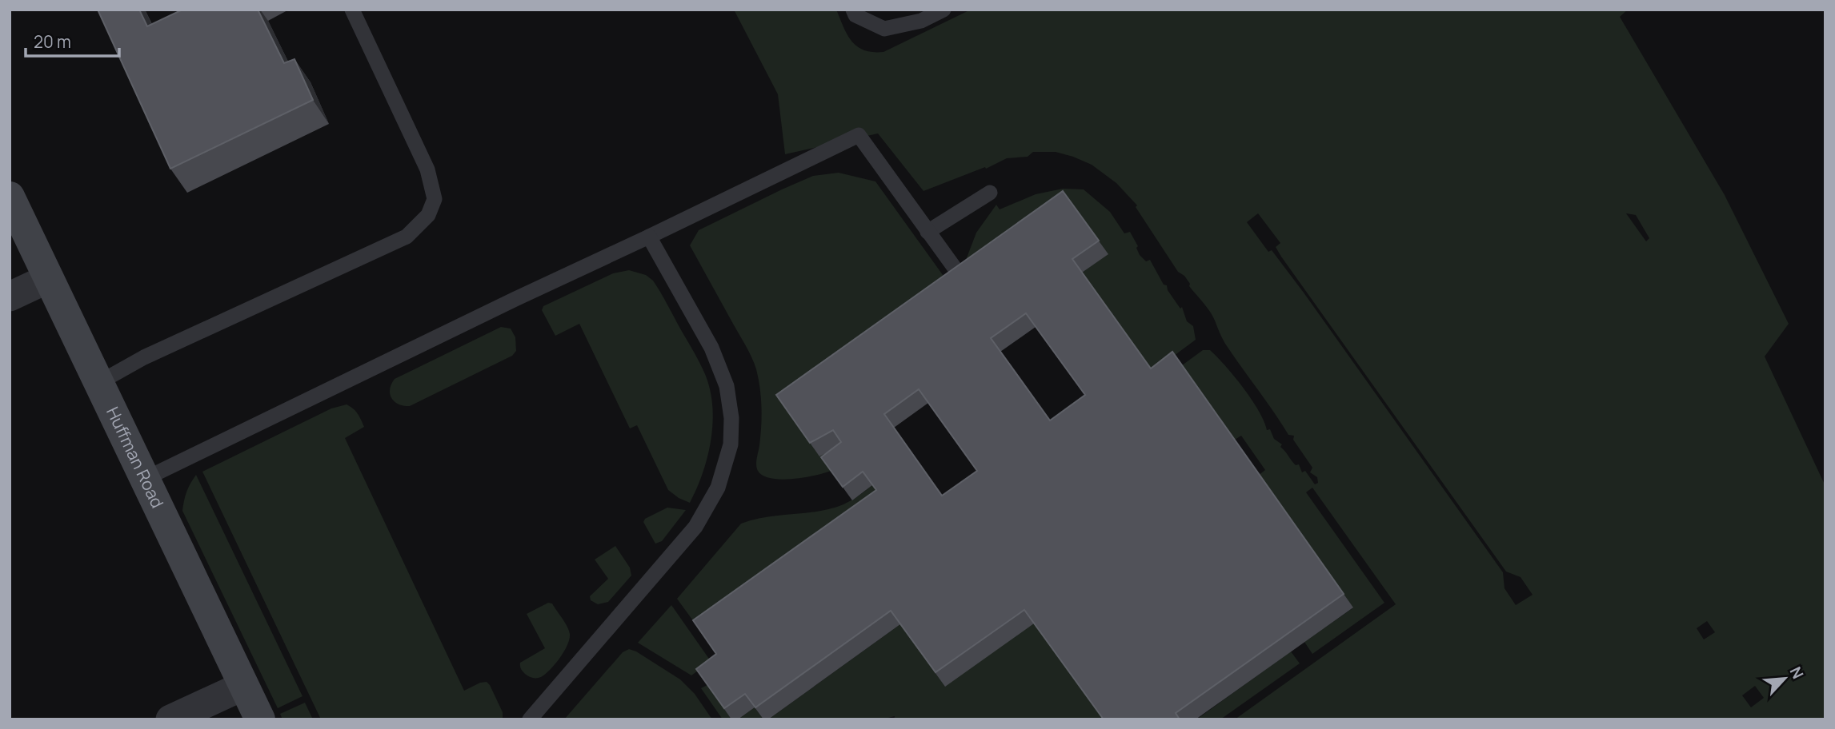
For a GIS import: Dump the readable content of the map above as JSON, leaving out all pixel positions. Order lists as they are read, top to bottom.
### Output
{
  "streets": {
    "street": ["Huffman Road"]
  },
  "scale_bar": "20 m",
  "north": "top right"
}
